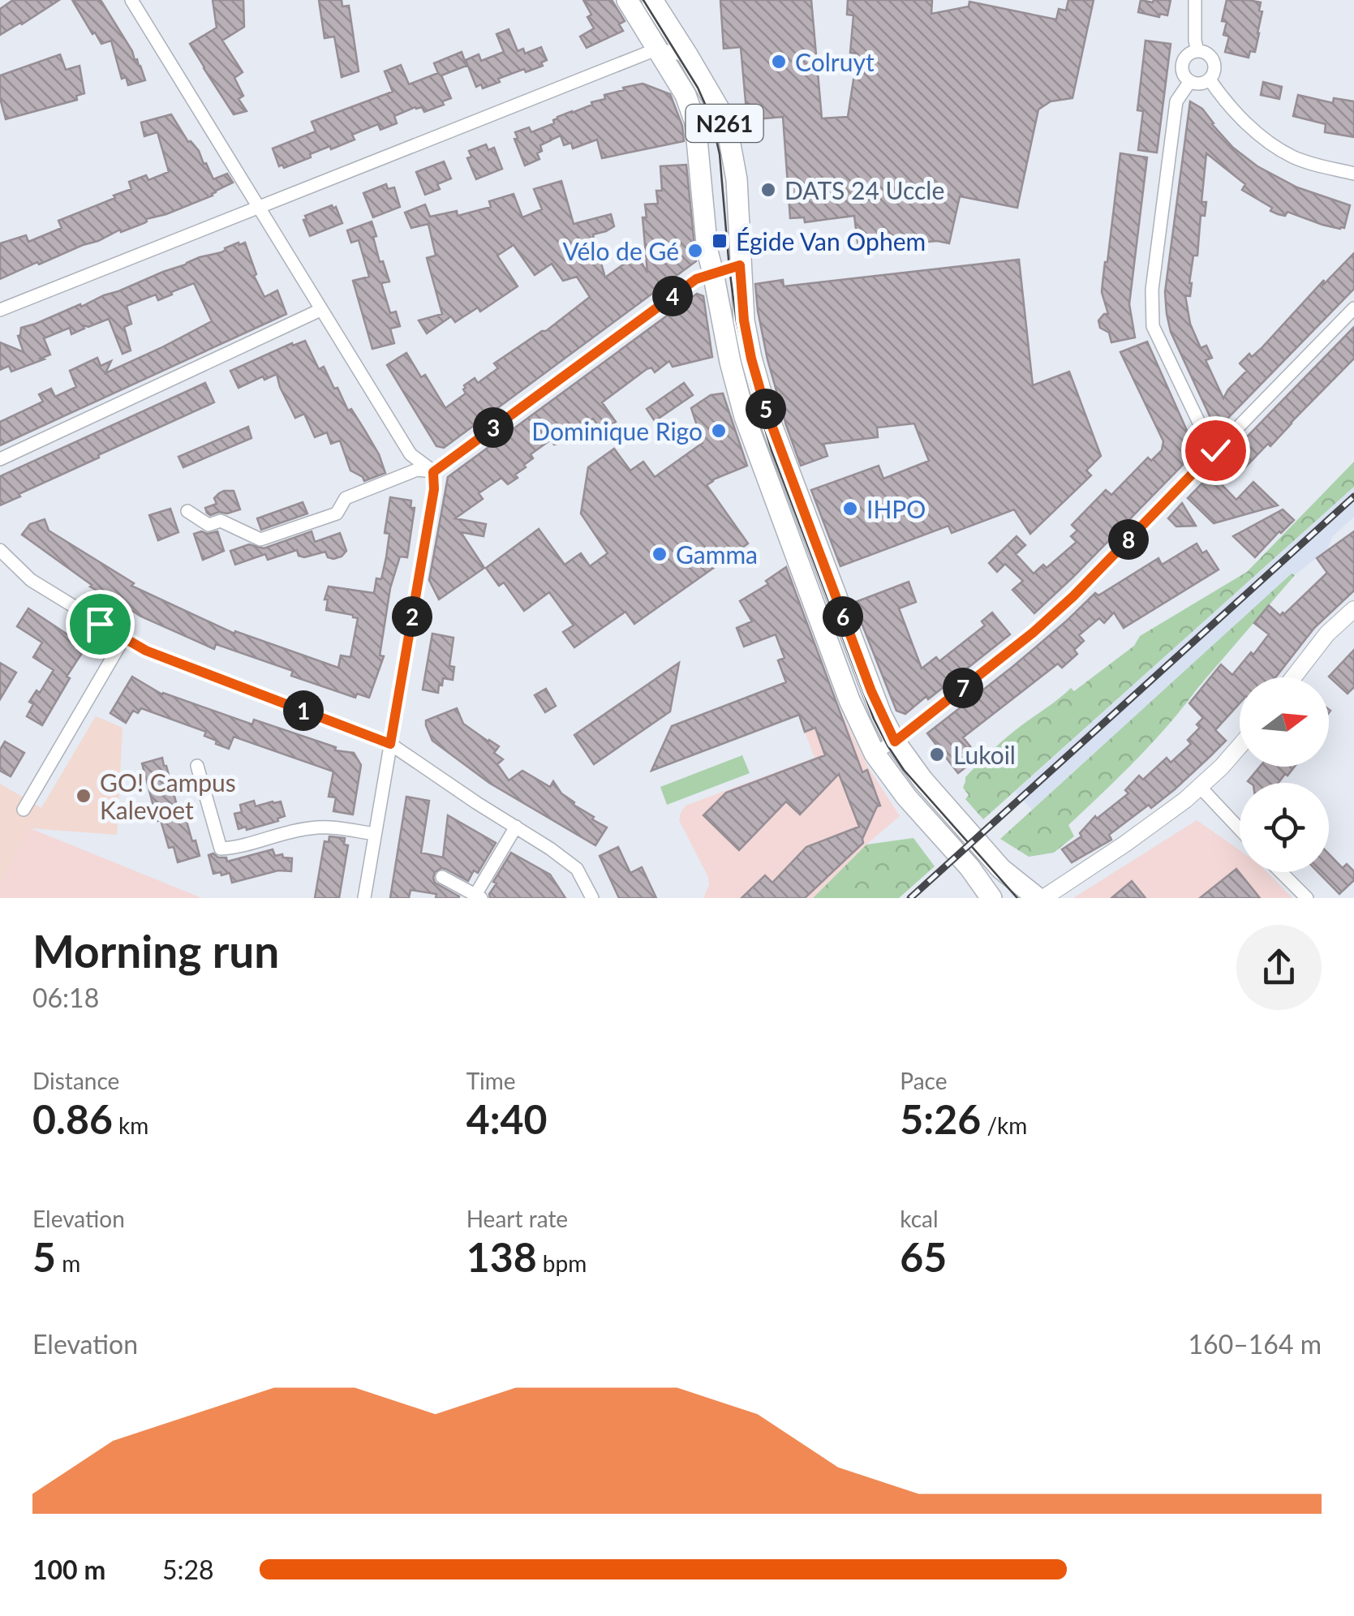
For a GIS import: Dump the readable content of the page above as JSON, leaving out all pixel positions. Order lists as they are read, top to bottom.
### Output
{
  "streets": {
    "main road": ["N261"]
  },
  "places": {
    "other": [
      "Colruyt",
      "DATS 24 Uccle",
      "Vélo de Gé",
      "Dominique Rigo",
      "IHPO",
      "Gamma",
      "Lukoil",
      "GO! Campus Kalevoet"
    ],
    "transit": ["Égide Van Ophem"]
  },
  "north": "right",
  "page": {
    "pins": [
      "4",
      "5",
      "3",
      "8",
      "2",
      "6",
      "7",
      "1"
    ],
    "heading": ["Morning run", "06:18"],
    "stats": [
      ["Distance", "0.86 km"],
      ["Time", "4:40"],
      ["Pace", "5:26 /km"],
      ["Elevation", "5 m"],
      ["Heart rate", "138 bpm"],
      ["kcal", "65"]
    ],
    "chart": ["Elevation", "160–164 m"],
    "list": [
      {
        "name": "100 m",
        "note": "5:28"
      }
    ]
  }
}
